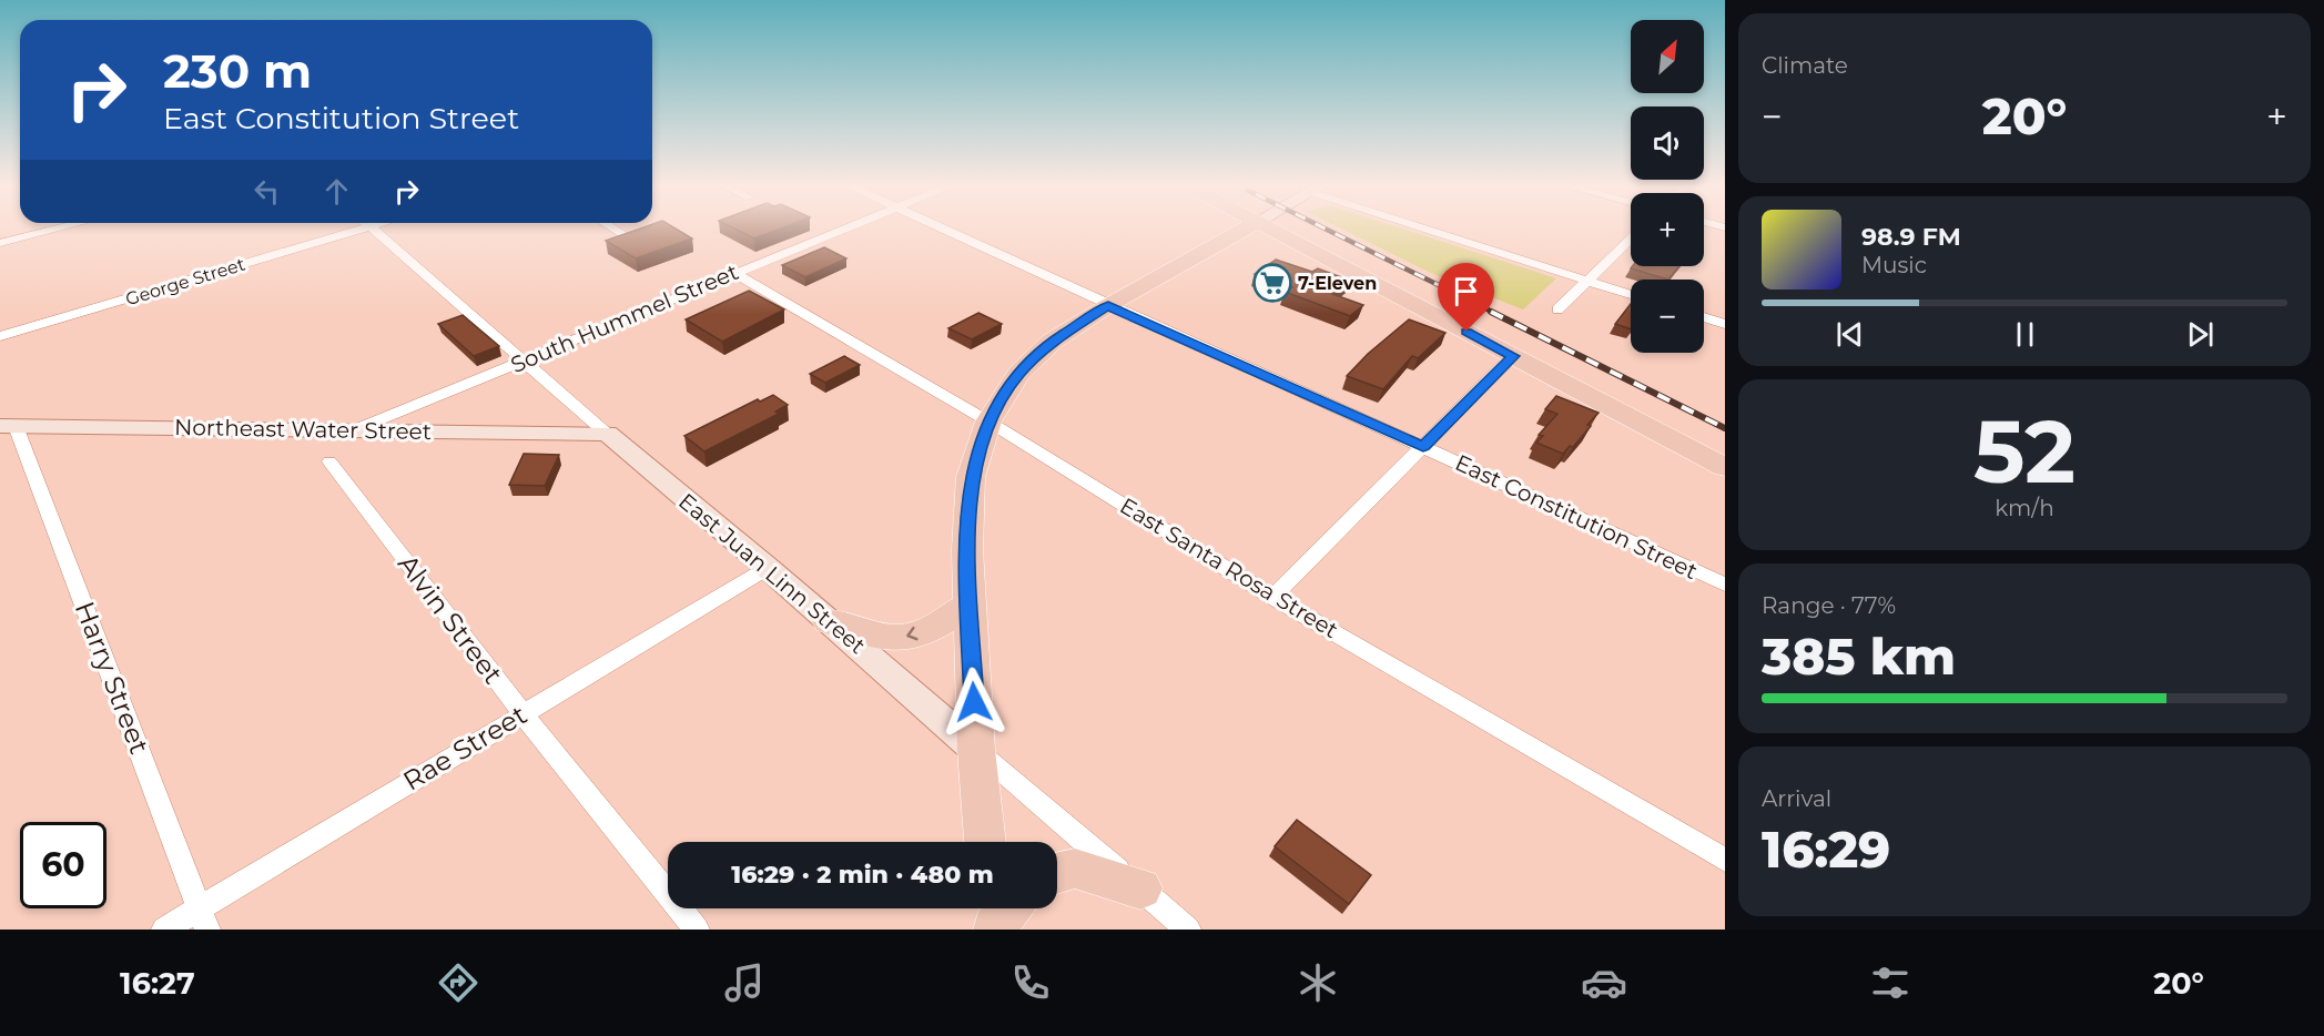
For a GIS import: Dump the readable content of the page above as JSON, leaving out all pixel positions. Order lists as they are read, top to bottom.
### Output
{
  "streets": {
    "street": [
      "George Street",
      "South Hummel Street",
      "Northeast Water Street",
      "East Constitution Street",
      "East Santa Rosa Street",
      "East Juan Linn Street",
      "Alvin Street",
      "Harry Street",
      "Rae Street"
    ]
  },
  "crossings": [
    ["South Hummel Street", "Northeast Water Street"],
    ["South Hummel Street", "East Santa Rosa Street"],
    ["South Hummel Street", "East Juan Linn Street"],
    ["Northeast Water Street", "East Juan Linn Street"],
    ["Northeast Water Street", "Harry Street"],
    ["East Juan Linn Street", "Rae Street"],
    ["Alvin Street", "Rae Street"],
    ["Harry Street", "Rae Street"]
  ],
  "places": {
    "supermarket": ["7-Eleven"]
  },
  "north": "top right",
  "page": {
    "tile": [
      "Climate",
      ["52", "km/h"],
      ["Range · 77%", "385 km"],
      ["Arrival", "16:29"]
    ],
    "map_buttons": ["+", "−"],
    "turn": ["230 m", "East Constitution Street"],
    "heat": ["−", "20°", "+"],
    "song": ["98.9 FM", "Music"],
    "limit": "60",
    "trip": "16:29 · 2 min · 480 m",
    "tabs": ["16:27", "20°"]
  }
}
